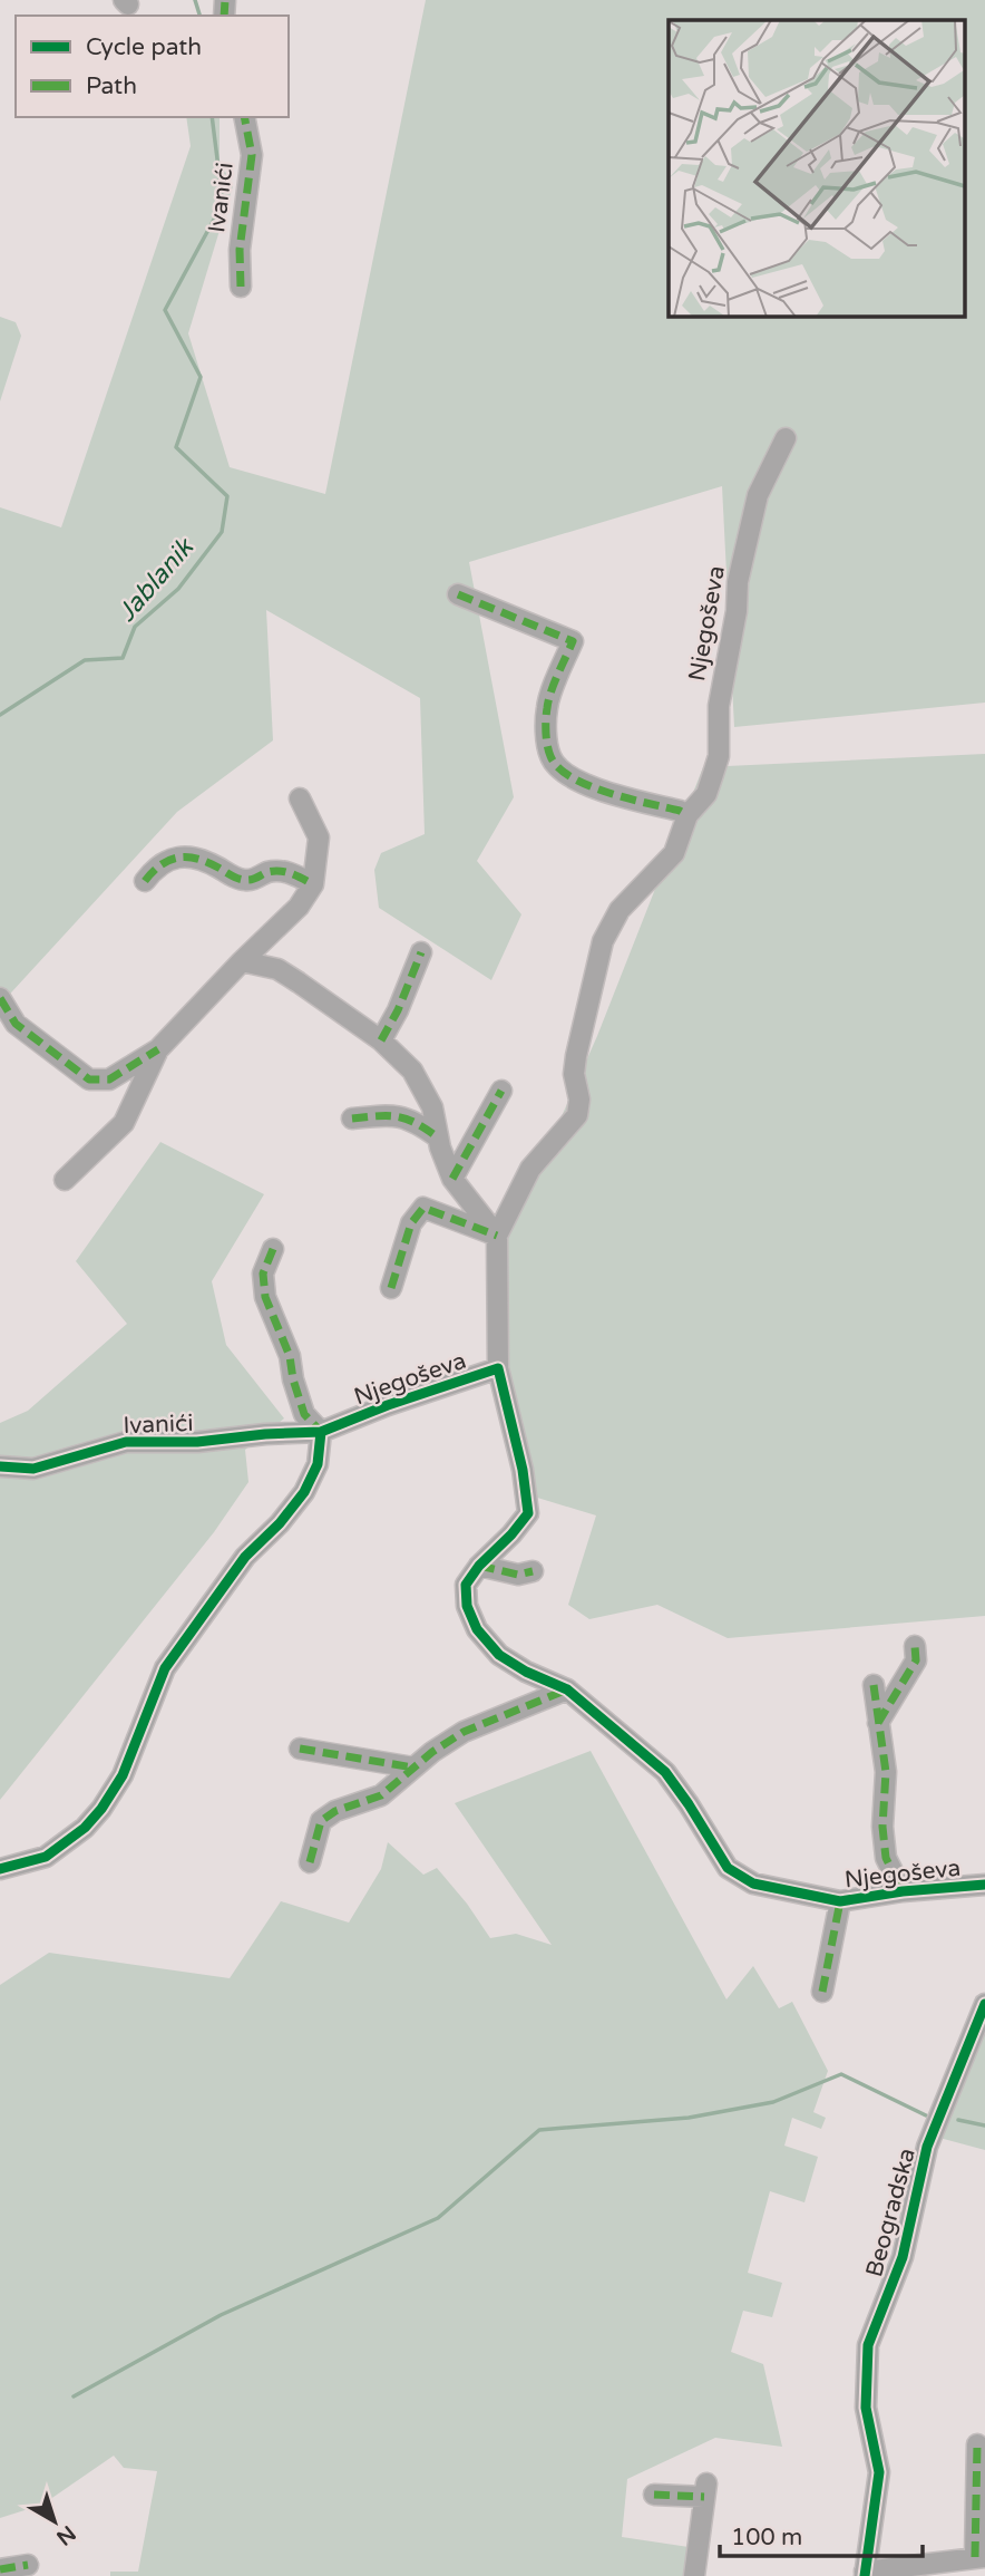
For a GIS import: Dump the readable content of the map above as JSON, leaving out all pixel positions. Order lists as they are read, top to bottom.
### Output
{
  "streets": {
    "street": ["Ivanići", "Njegoševa", "Beogradska"]
  },
  "crossings": [
    ["Ivanići", "Njegoševa"]
  ],
  "water": ["Jablanik"],
  "legend": ["Cycle path", "Path"],
  "scale_bar": "100 m",
  "north": "bottom right"
}
